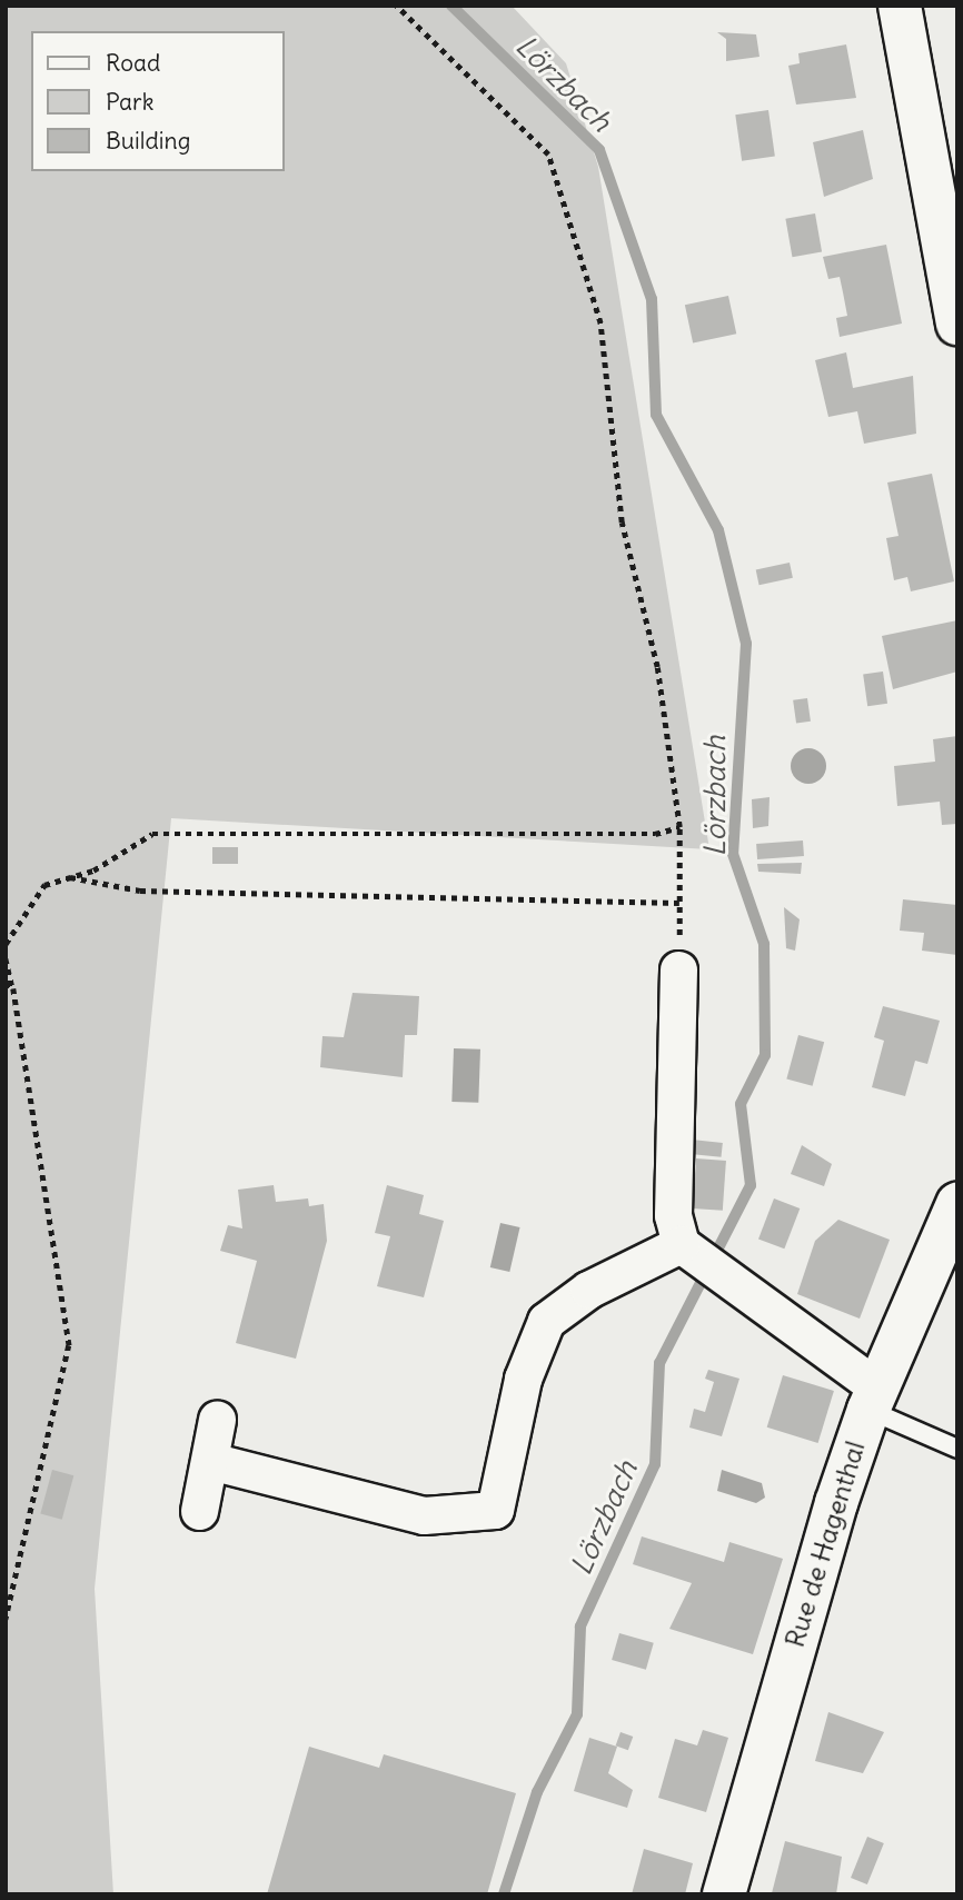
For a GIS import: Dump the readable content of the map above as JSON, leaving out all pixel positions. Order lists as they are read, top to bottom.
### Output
{
  "streets": {
    "main road": ["Rue de Hagenthal"]
  },
  "water": ["Lörzbach"],
  "legend": ["Road", "Park", "Building"]
}
